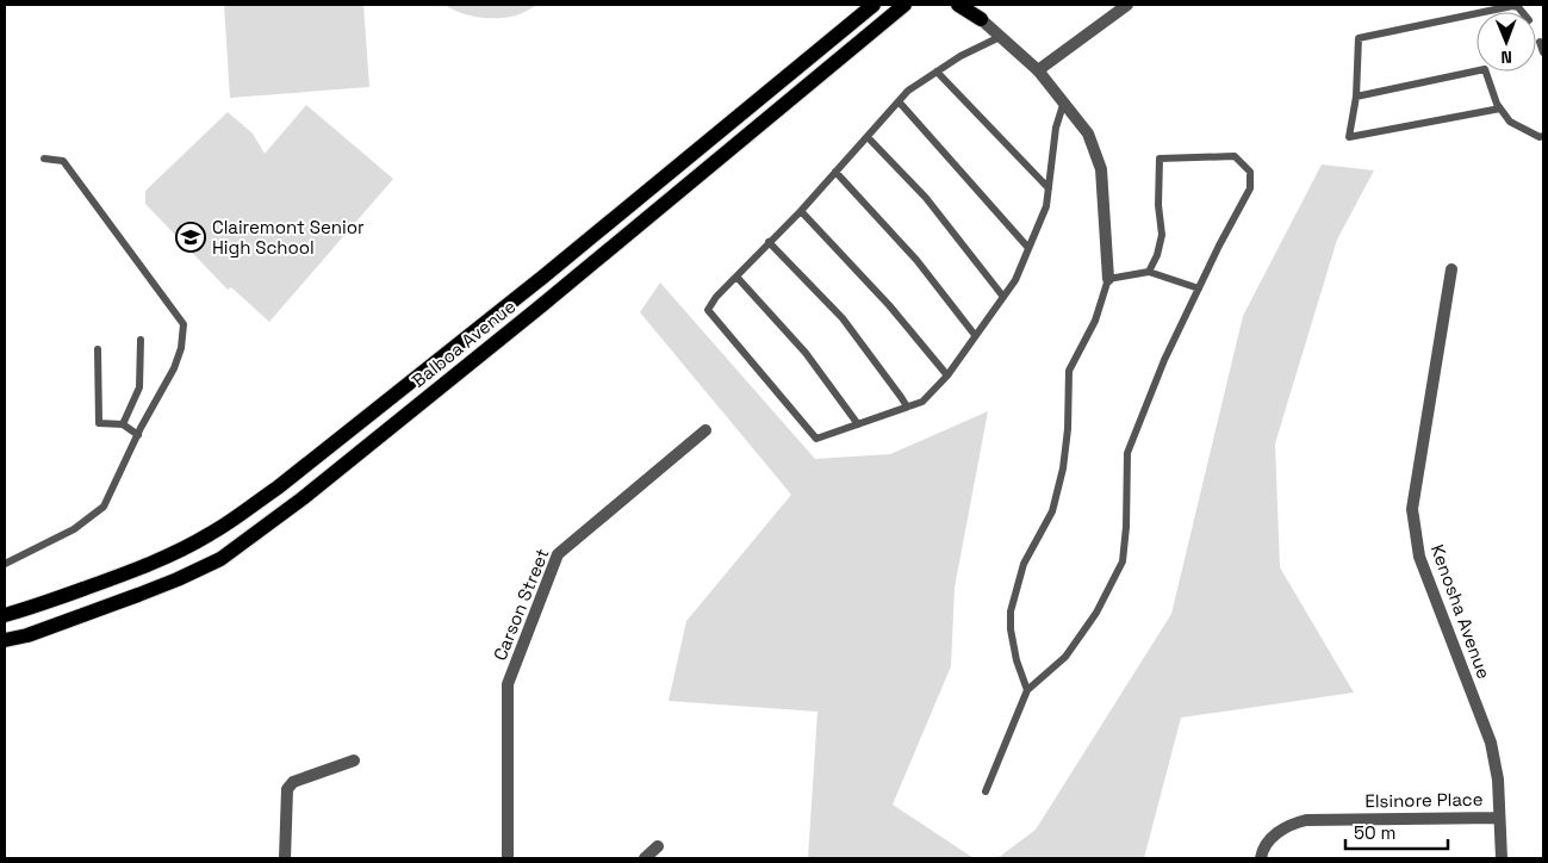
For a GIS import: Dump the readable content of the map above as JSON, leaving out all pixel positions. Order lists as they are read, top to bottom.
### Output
{
  "streets": {
    "main road": ["Balboa Avenue"],
    "street": ["Carson Street", "Kenosha Avenue", "Elsinore Place"]
  },
  "crossings": [
    ["Kenosha Avenue", "Elsinore Place"]
  ],
  "places": {
    "school or university": ["Clairemont Senior High School"]
  },
  "scale_bar": "50 m",
  "north": "bottom"
}
